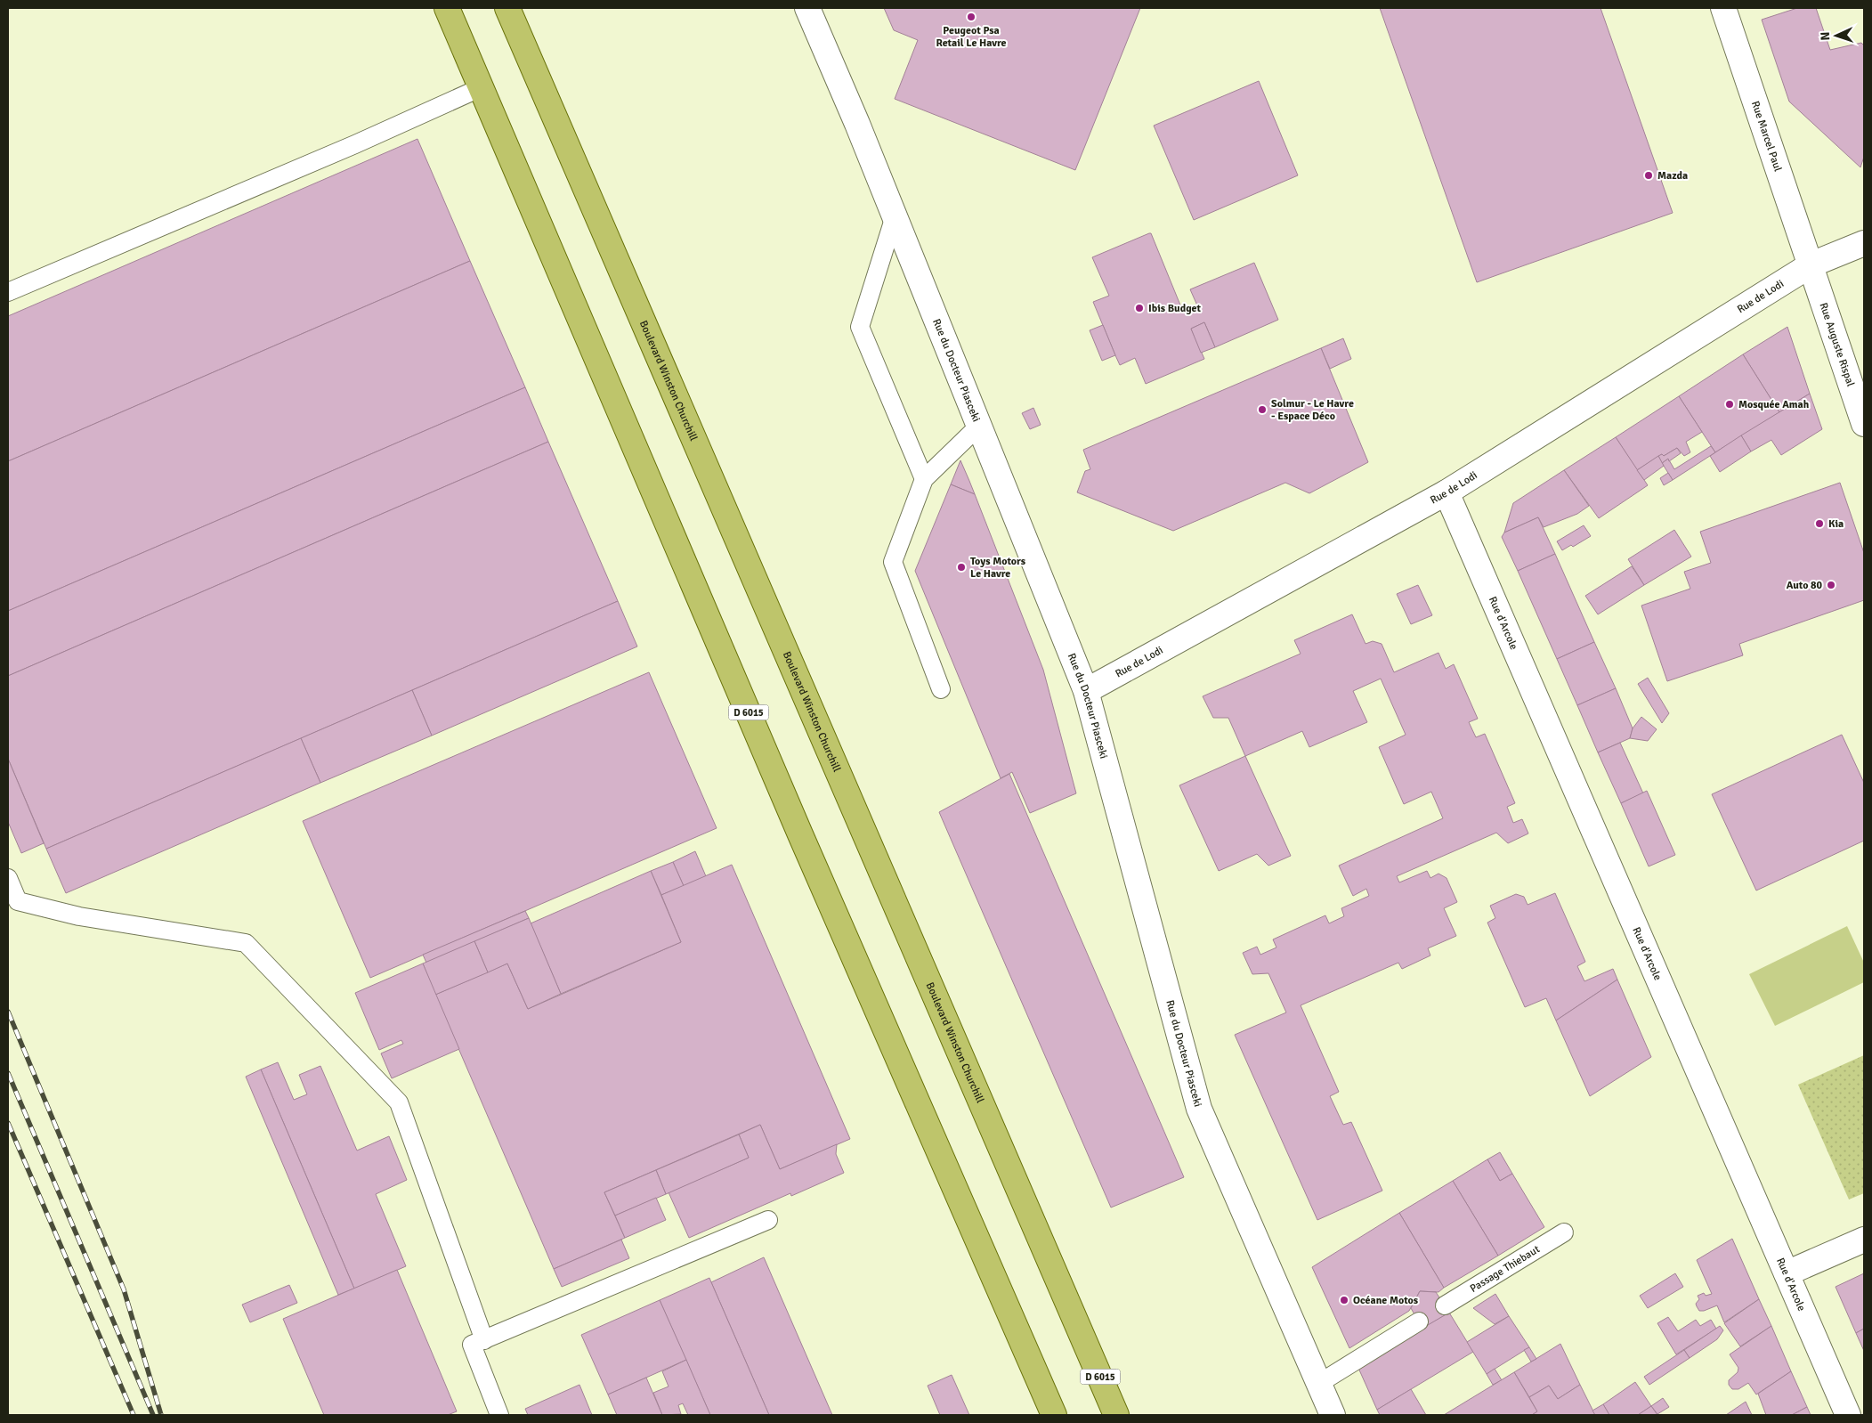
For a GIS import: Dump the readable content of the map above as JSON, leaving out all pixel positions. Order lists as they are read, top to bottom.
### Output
{
  "streets": {
    "main road": ["Boulevard Winston Churchill", "D 6015"],
    "street": [
      "Rue Marcel Paul",
      "Rue de Lodi",
      "Rue Auguste Rispal",
      "Rue du Docteur Piasceki",
      "Rue d'Arcole"
    ],
    "lane": ["Passage Thiebaut"]
  },
  "crossings": [
    ["Rue Marcel Paul", "Rue de Lodi"],
    ["Rue Marcel Paul", "Rue Auguste Rispal"],
    ["Rue de Lodi", "Rue Auguste Rispal"],
    ["Rue de Lodi", "Rue du Docteur Piasceki"],
    ["Rue de Lodi", "Rue d'Arcole"]
  ],
  "places": [
    "Peugeot Psa Retail Le Havre",
    "Mazda",
    "Ibis Budget",
    "Mosquée Amah",
    "Solmur - Le Havre - Espace Déco",
    "Kia",
    "Toys Motors Le Havre",
    "Auto 80",
    "Océane Motos"
  ],
  "north": "left"
}
